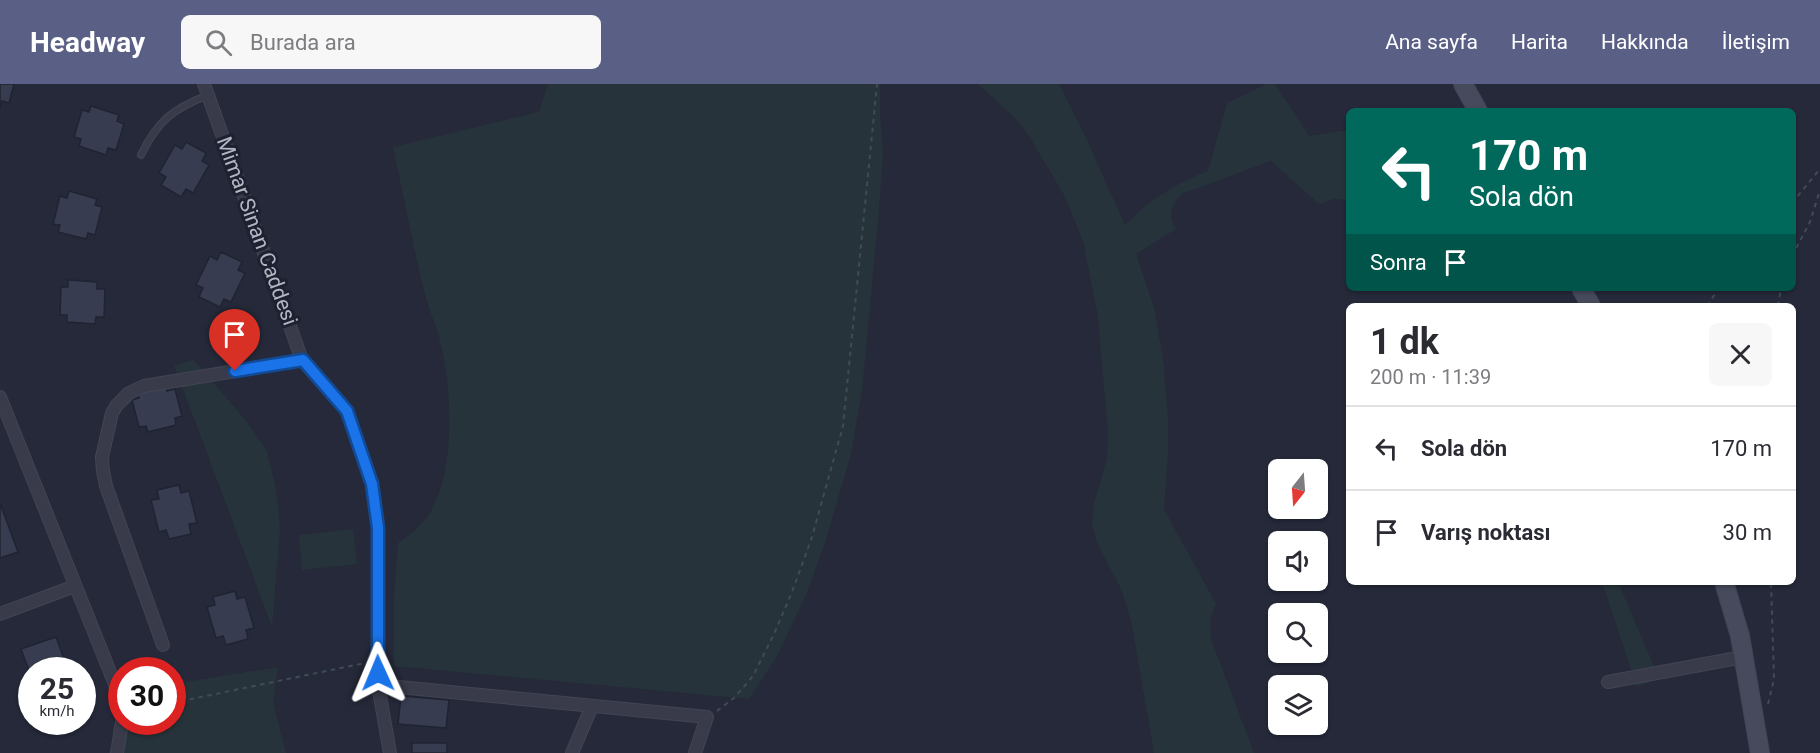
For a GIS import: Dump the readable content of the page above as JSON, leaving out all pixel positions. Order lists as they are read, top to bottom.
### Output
{
  "streets": {
    "street": ["Mimar Sinan Caddesi"]
  },
  "north": "bottom",
  "page": {
    "header": "Headway",
    "search": "Burada ara",
    "nav": [
      "Ana sayfa",
      "Harita",
      "Hakkında",
      "İletişim"
    ],
    "turn": ["170 m", "Sola dön"],
    "then": "Sonra",
    "heading": ["1 dk", "200 m · 11:39"],
    "list": [
      {
        "name": "Sola dön",
        "value": "170 m"
      },
      {
        "name": "Varış noktası",
        "value": "30 m"
      }
    ],
    "speed": "25 km/h",
    "limit": "30"
  }
}
